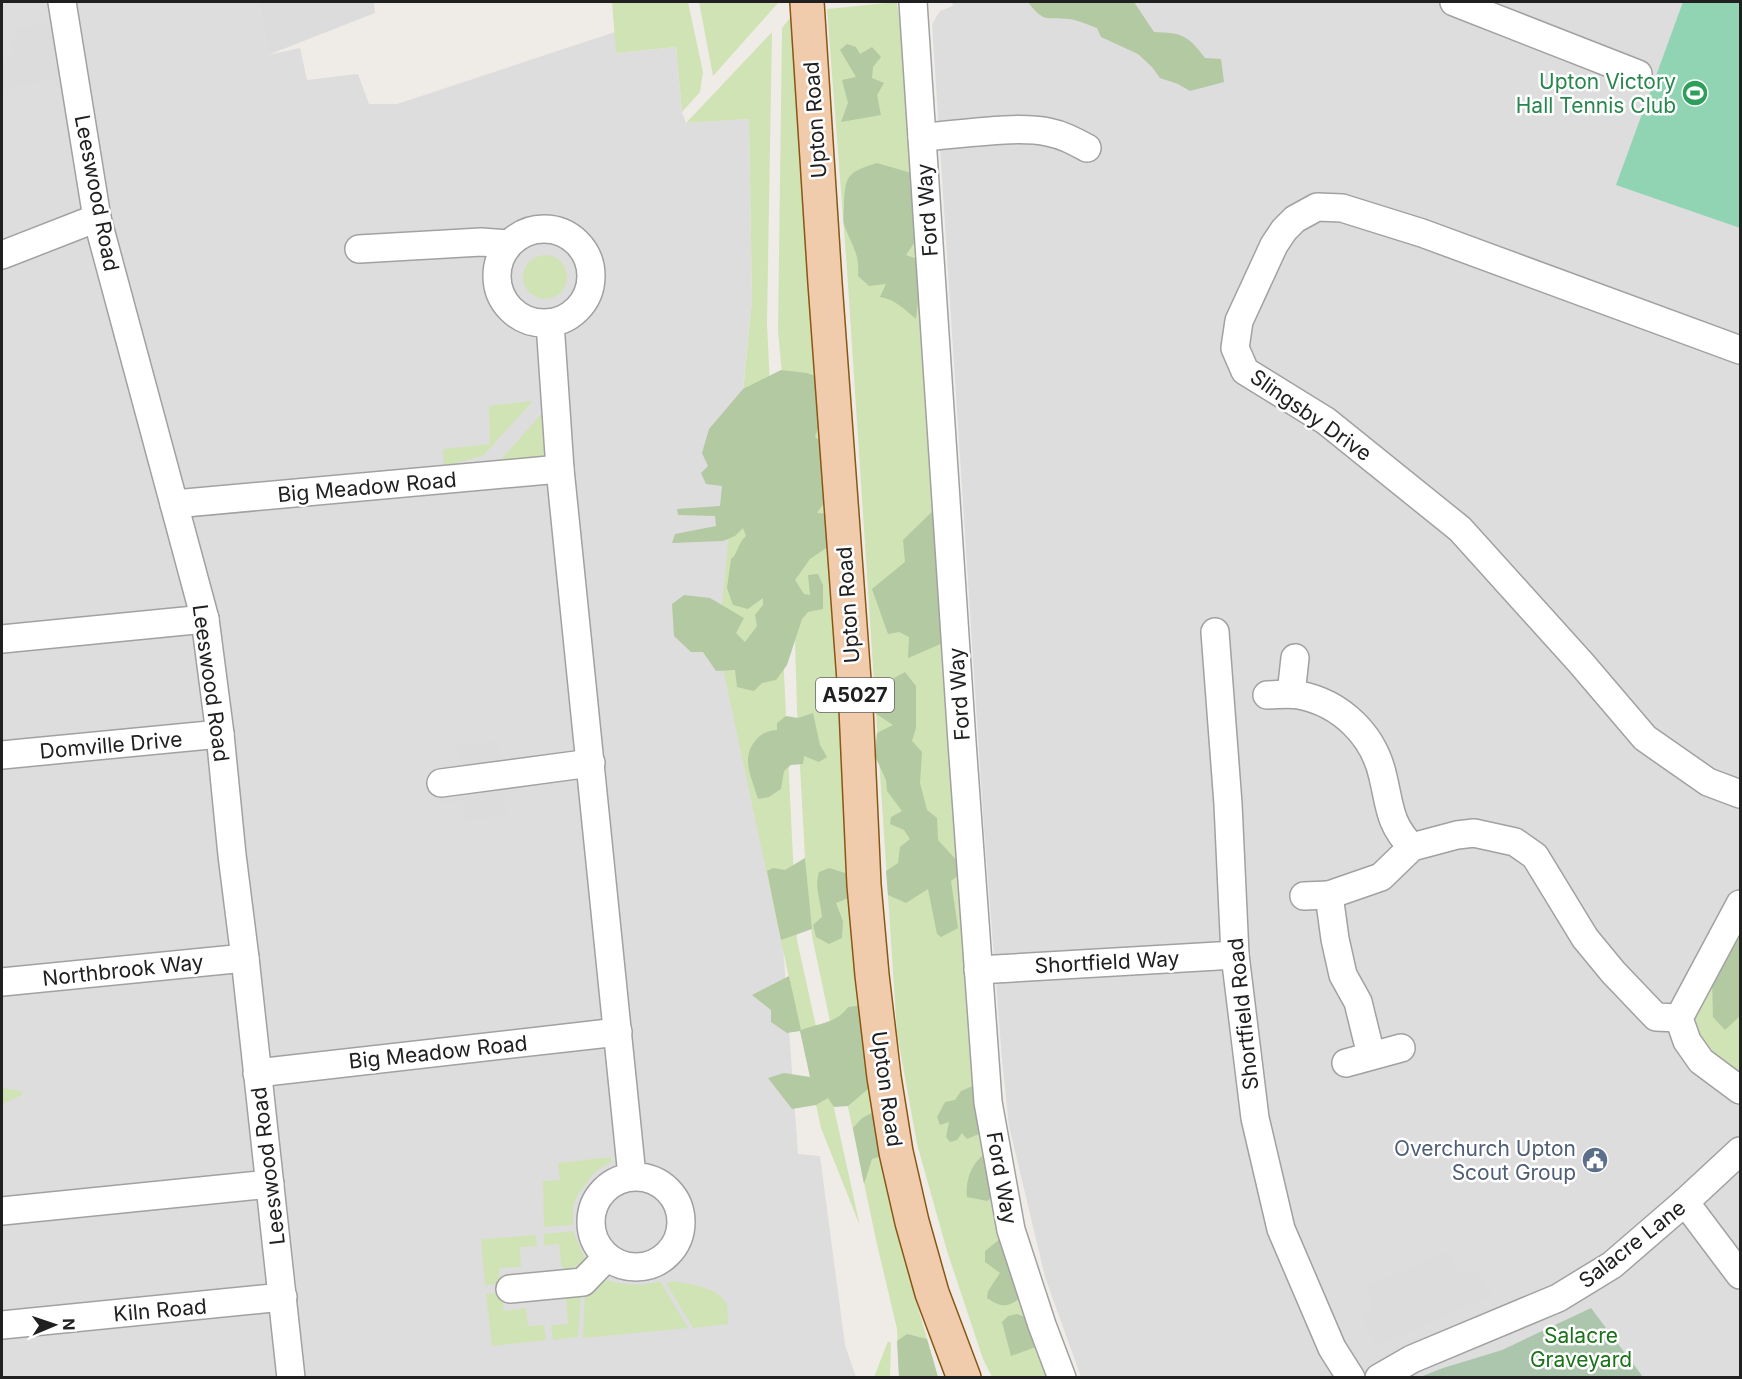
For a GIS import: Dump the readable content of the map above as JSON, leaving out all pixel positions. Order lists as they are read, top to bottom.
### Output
{
  "streets": {
    "main road": ["Upton Road", "A5027"],
    "street": [
      "Leeswood Road",
      "Ford Way",
      "Slingsby Drive",
      "Big Meadow Road",
      "Domville Drive",
      "Shortfield Way",
      "Northbrook Way",
      "Shortfield Road",
      "Salacre Lane",
      "Kiln Road"
    ]
  },
  "crossings": [
    ["Leeswood Road", "Big Meadow Road"],
    ["Leeswood Road", "Domville Drive"],
    ["Leeswood Road", "Northbrook Way"],
    ["Leeswood Road", "Kiln Road"],
    ["Ford Way", "Shortfield Way"],
    ["Shortfield Way", "Shortfield Road"]
  ],
  "parks": ["Salacre Graveyard"],
  "places": {
    "sports": ["Upton Victory Hall Tennis Club"],
    "public building": ["Overchurch Upton Scout Group"]
  },
  "north": "right"
}
